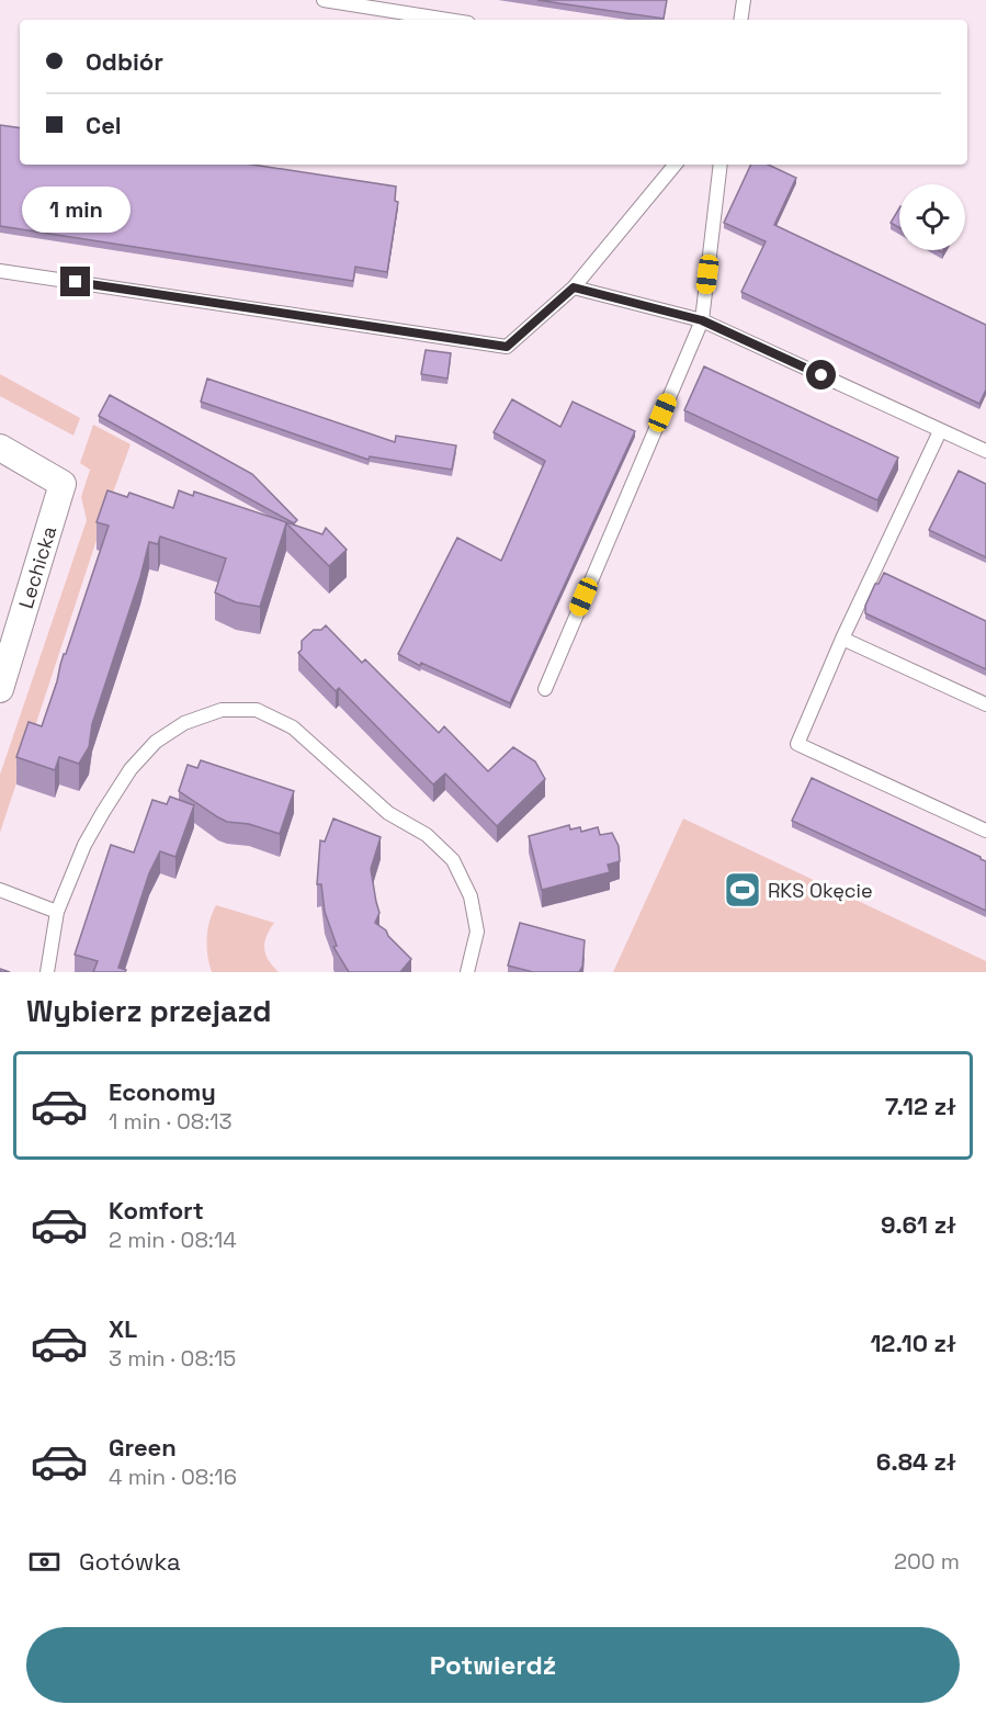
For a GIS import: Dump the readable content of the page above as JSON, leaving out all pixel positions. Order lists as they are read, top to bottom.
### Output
{
  "streets": {
    "street": ["Lechicka"]
  },
  "places": {
    "sports": ["RKS Okęcie"]
  },
  "page": {
    "banner": ["Odbiór", "Cel"],
    "bubble": "1 min",
    "heading": "Wybierz przejazd",
    "list": [
      {
        "name": "Economy",
        "note": "1 min · 08:13",
        "value": "7.12 zł"
      },
      {
        "name": "Komfort",
        "note": "2 min · 08:14",
        "value": "9.61 zł"
      },
      {
        "name": "XL",
        "note": "3 min · 08:15",
        "value": "12.10 zł"
      },
      {
        "name": "Green",
        "note": "4 min · 08:16",
        "value": "6.84 zł"
      }
    ],
    "pay": ["Gotówka", "200 m"],
    "buttons": "Potwierdź"
  }
}
